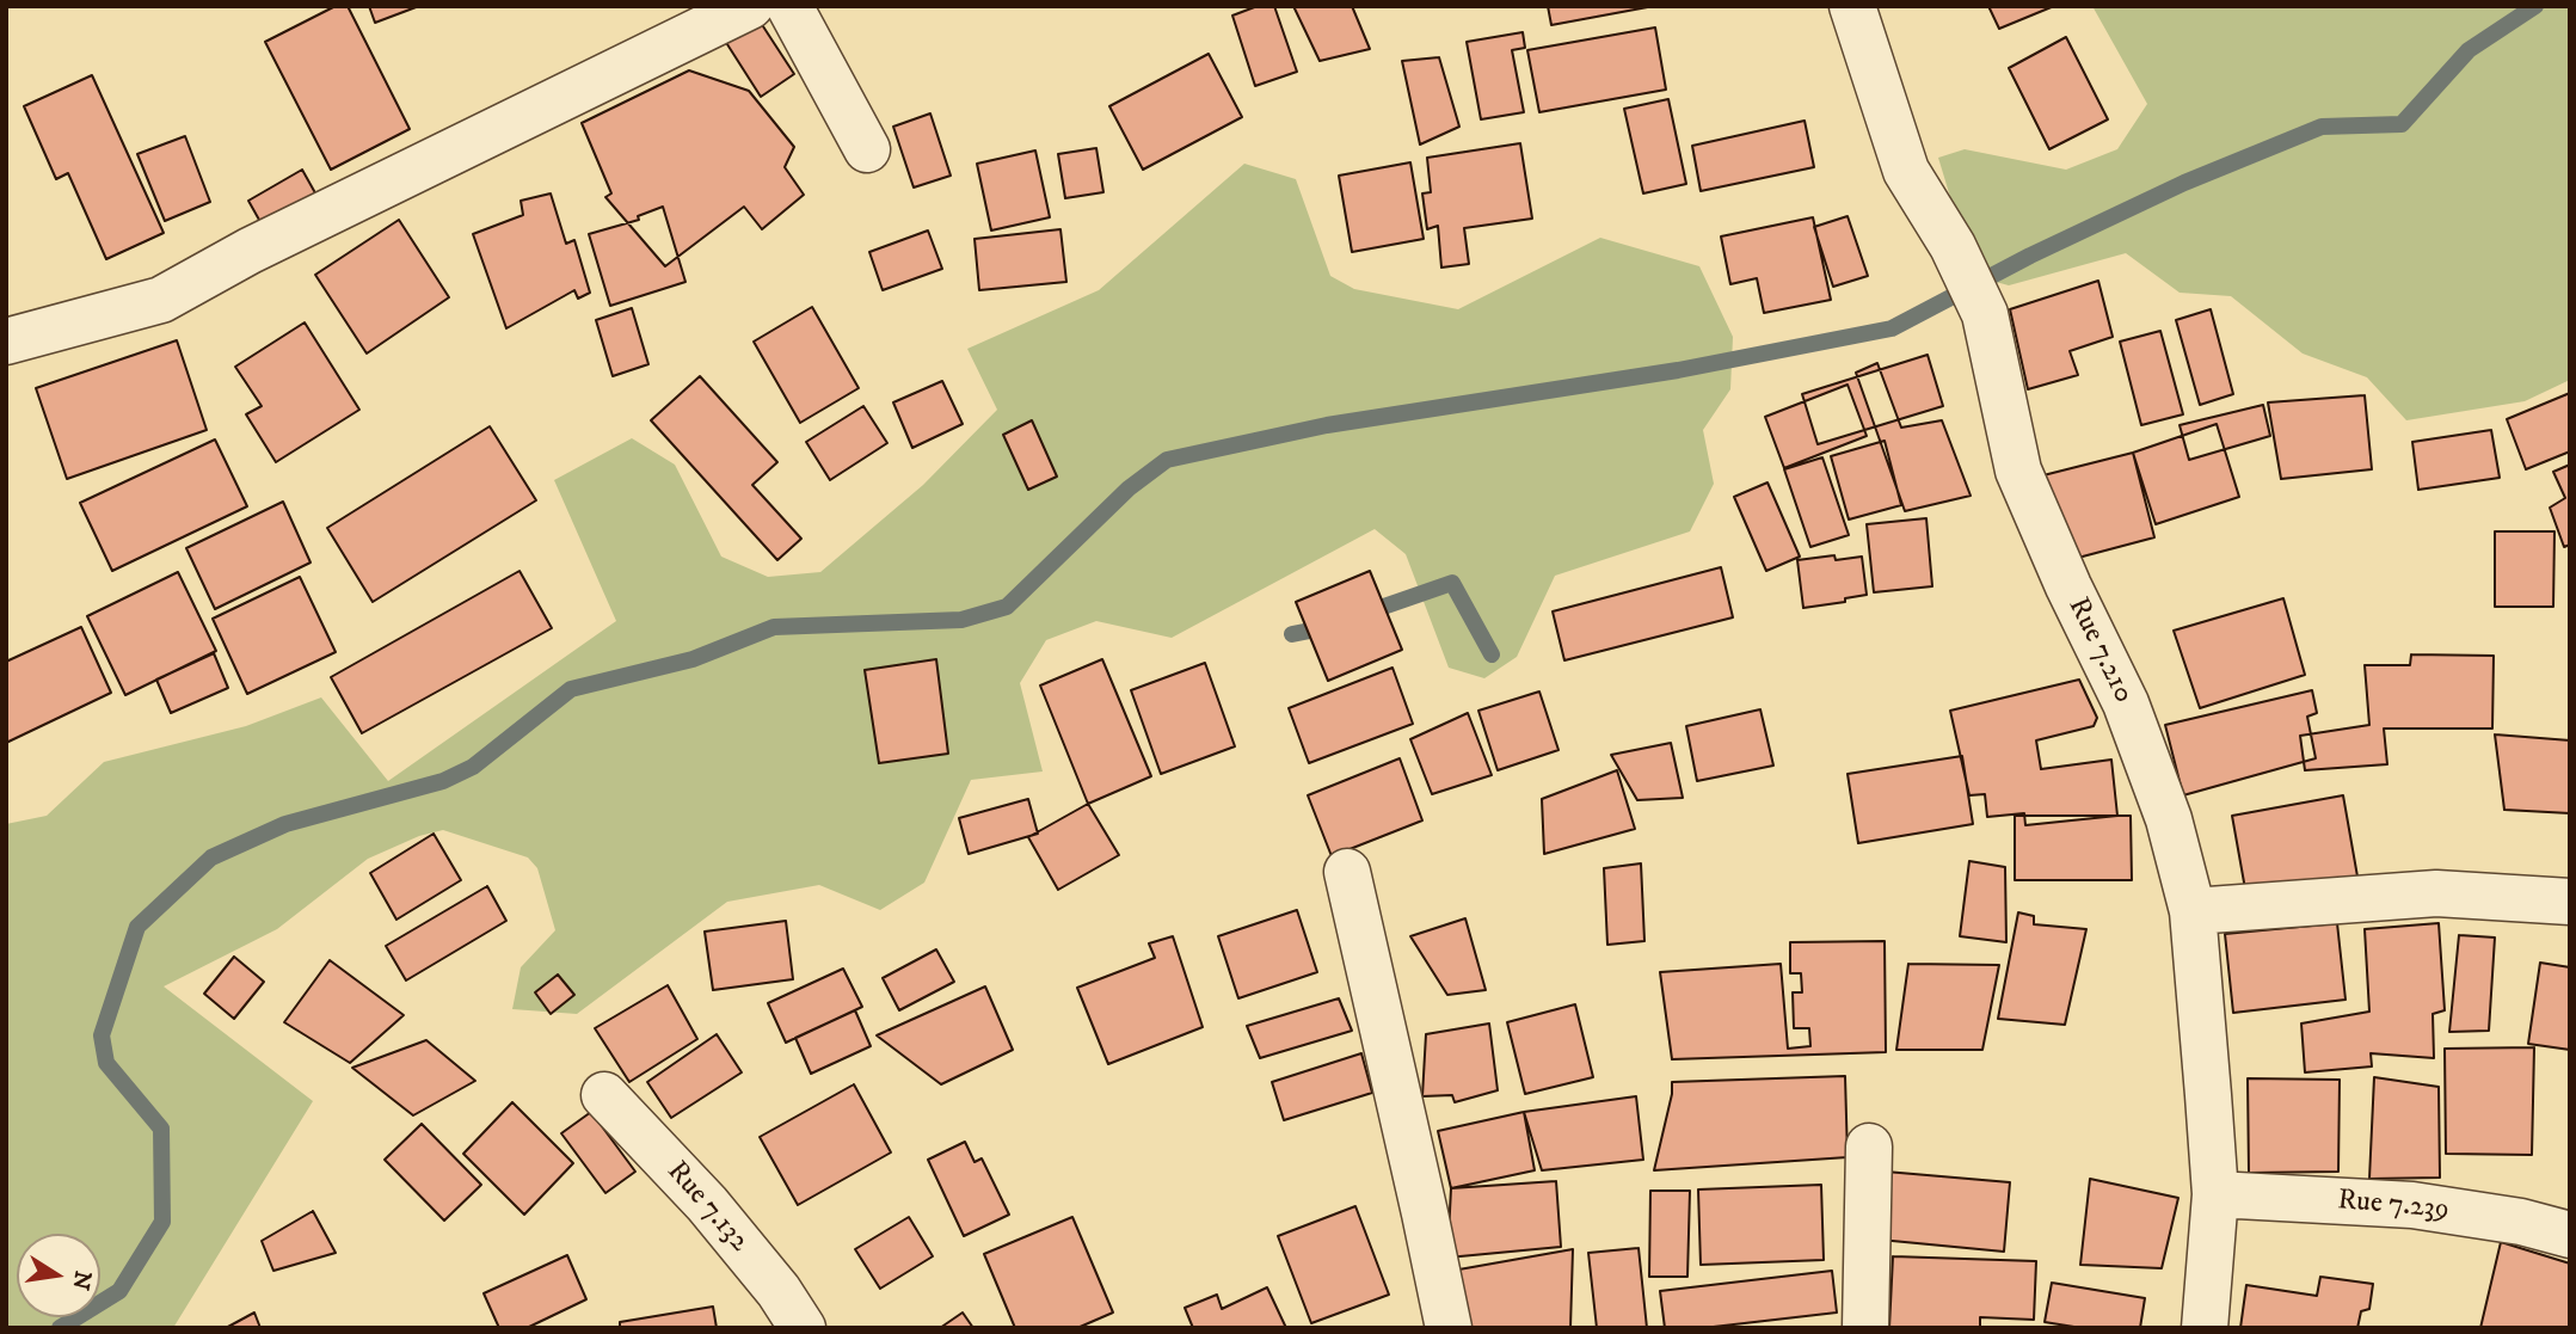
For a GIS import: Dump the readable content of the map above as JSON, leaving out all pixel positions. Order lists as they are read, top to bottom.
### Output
{
  "streets": {
    "street": ["Rue 7.210", "Rue 7.239", "Rue 7.132"]
  },
  "crossings": [
    ["Rue 7.210", "Rue 7.239"]
  ],
  "north": "right"
}
